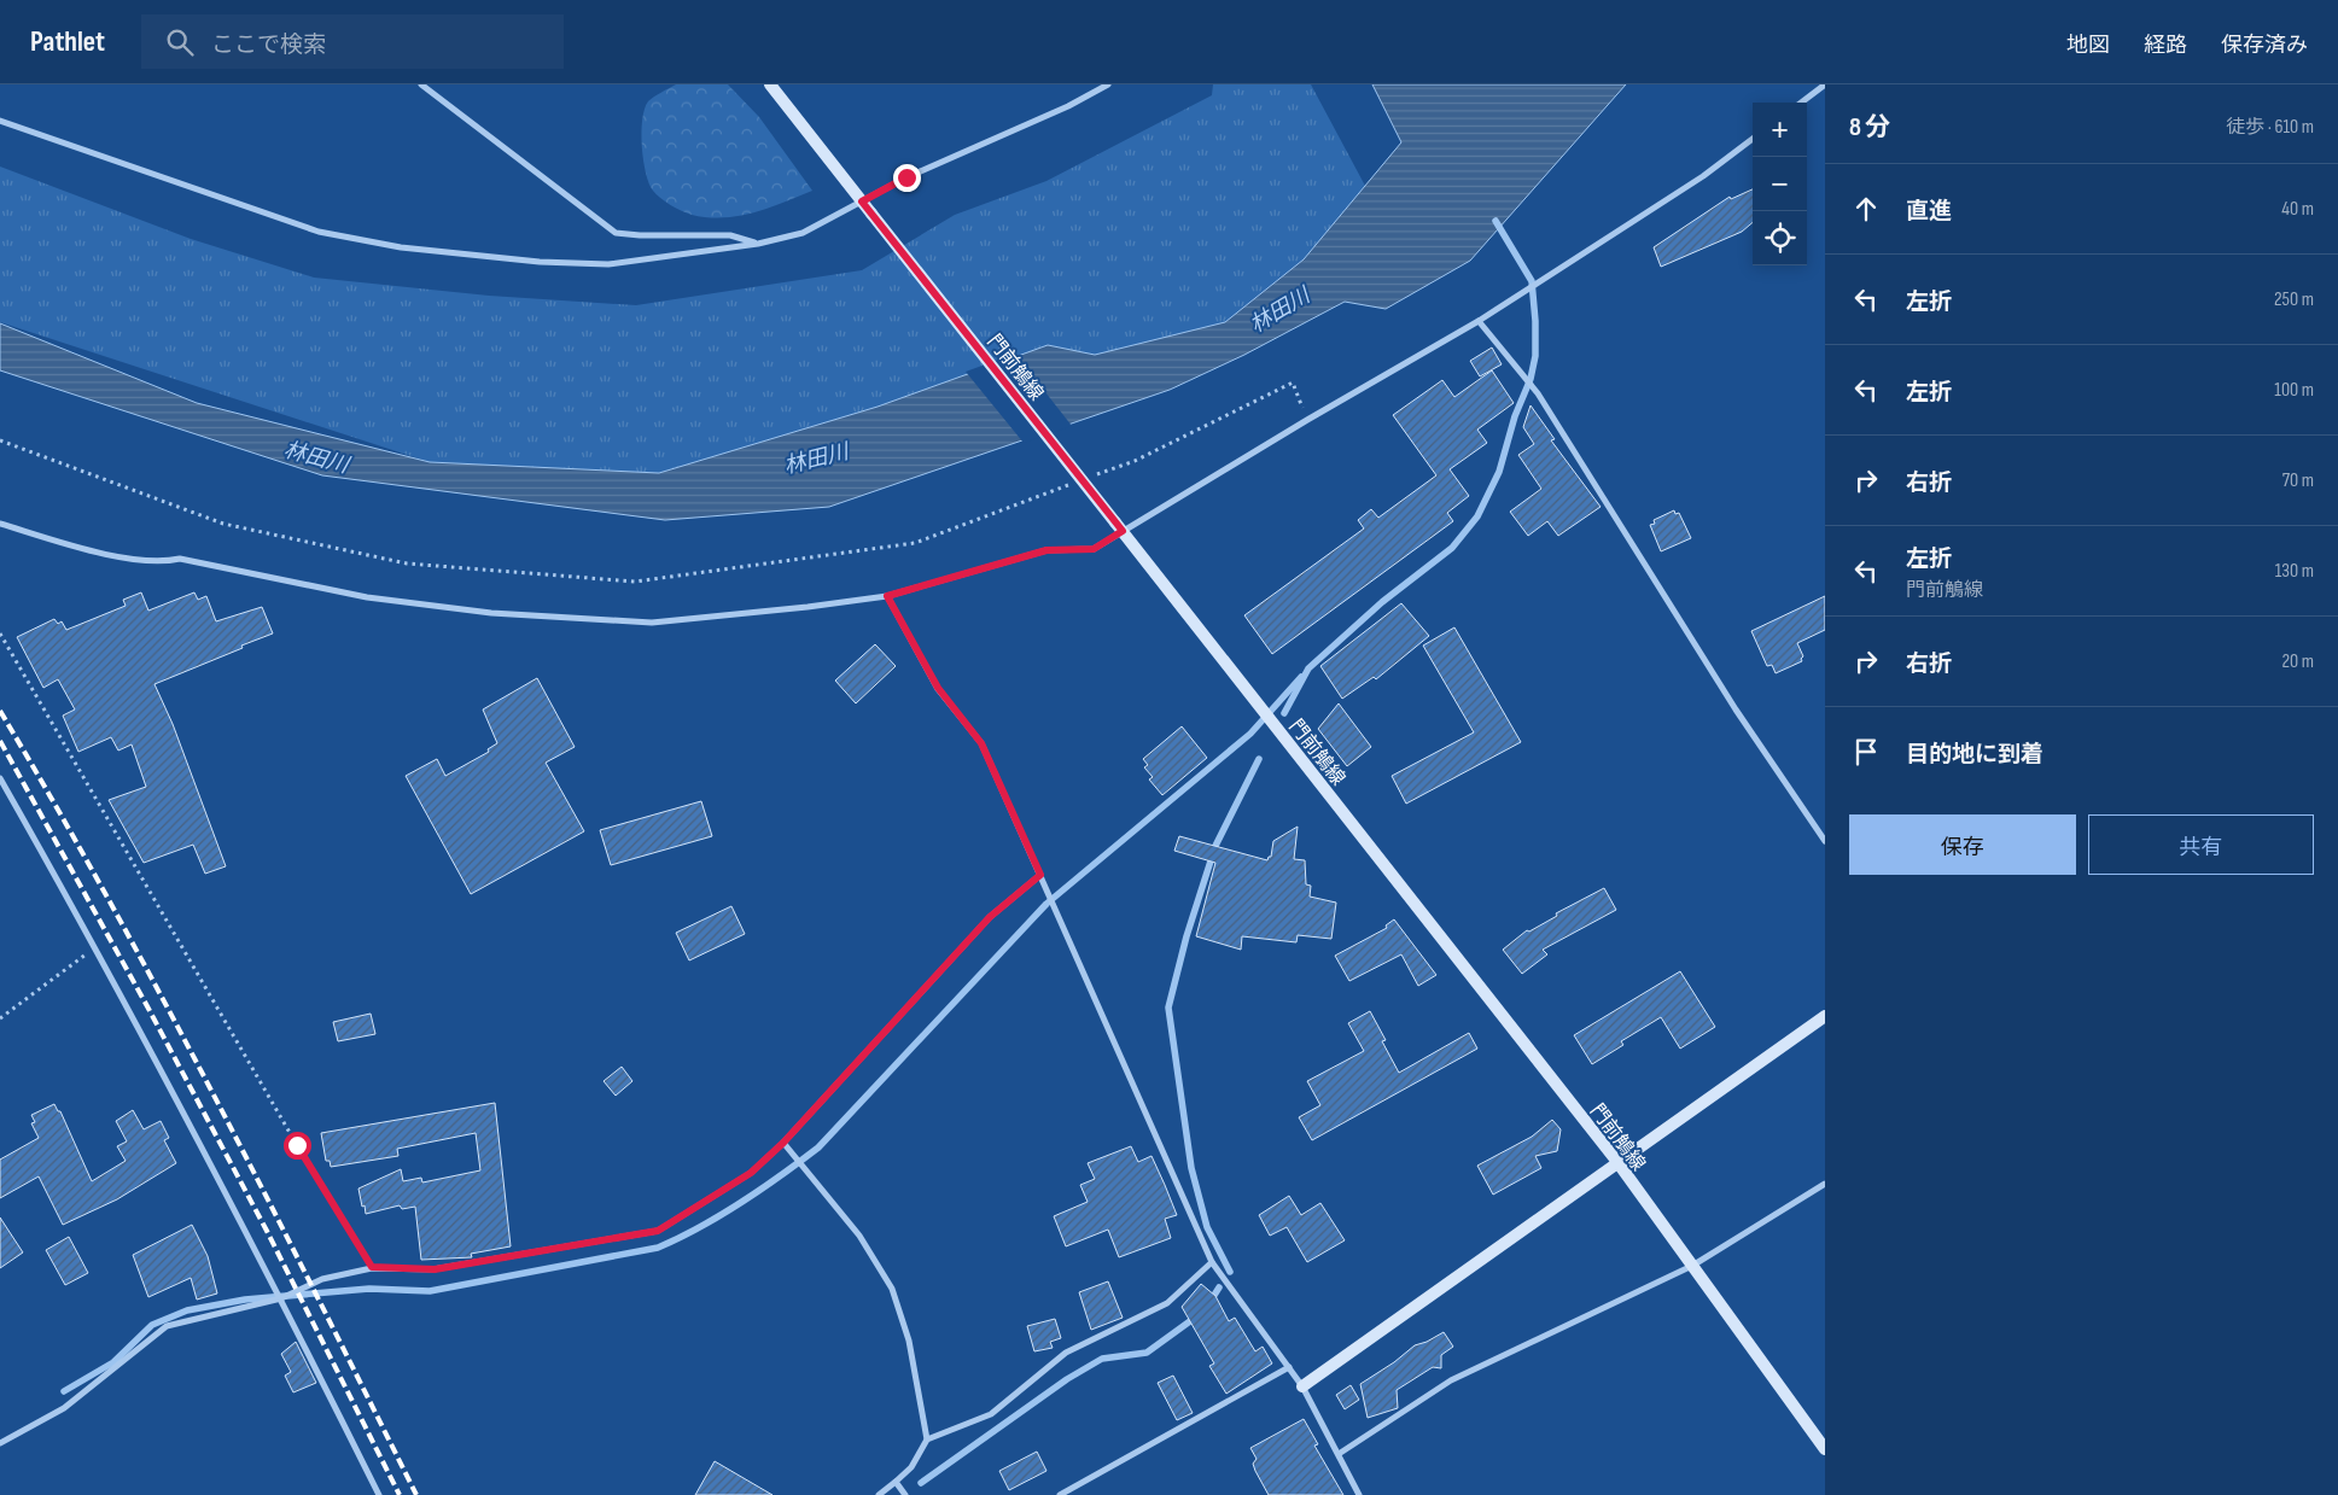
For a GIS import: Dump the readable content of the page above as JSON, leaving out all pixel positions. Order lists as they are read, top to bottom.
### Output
{
  "streets": {
    "main road": ["門前鵤線"]
  },
  "water": ["林田川"],
  "page": {
    "header": "Pathlet",
    "search": "ここで検索",
    "nav": ["地図", "経路", "保存済み"],
    "heading": ["8 分", "徒歩 · 610 m"],
    "map_buttons": ["+", "−"],
    "list": [
      ["直進", "40 m"],
      ["左折", "250 m"],
      ["左折", "100 m"],
      ["右折", "70 m"],
      ["左折", "門前鵤線", "130 m"],
      ["右折", "20 m"],
      "目的地に到着"
    ],
    "buttons": ["保存", "共有"]
  }
}
